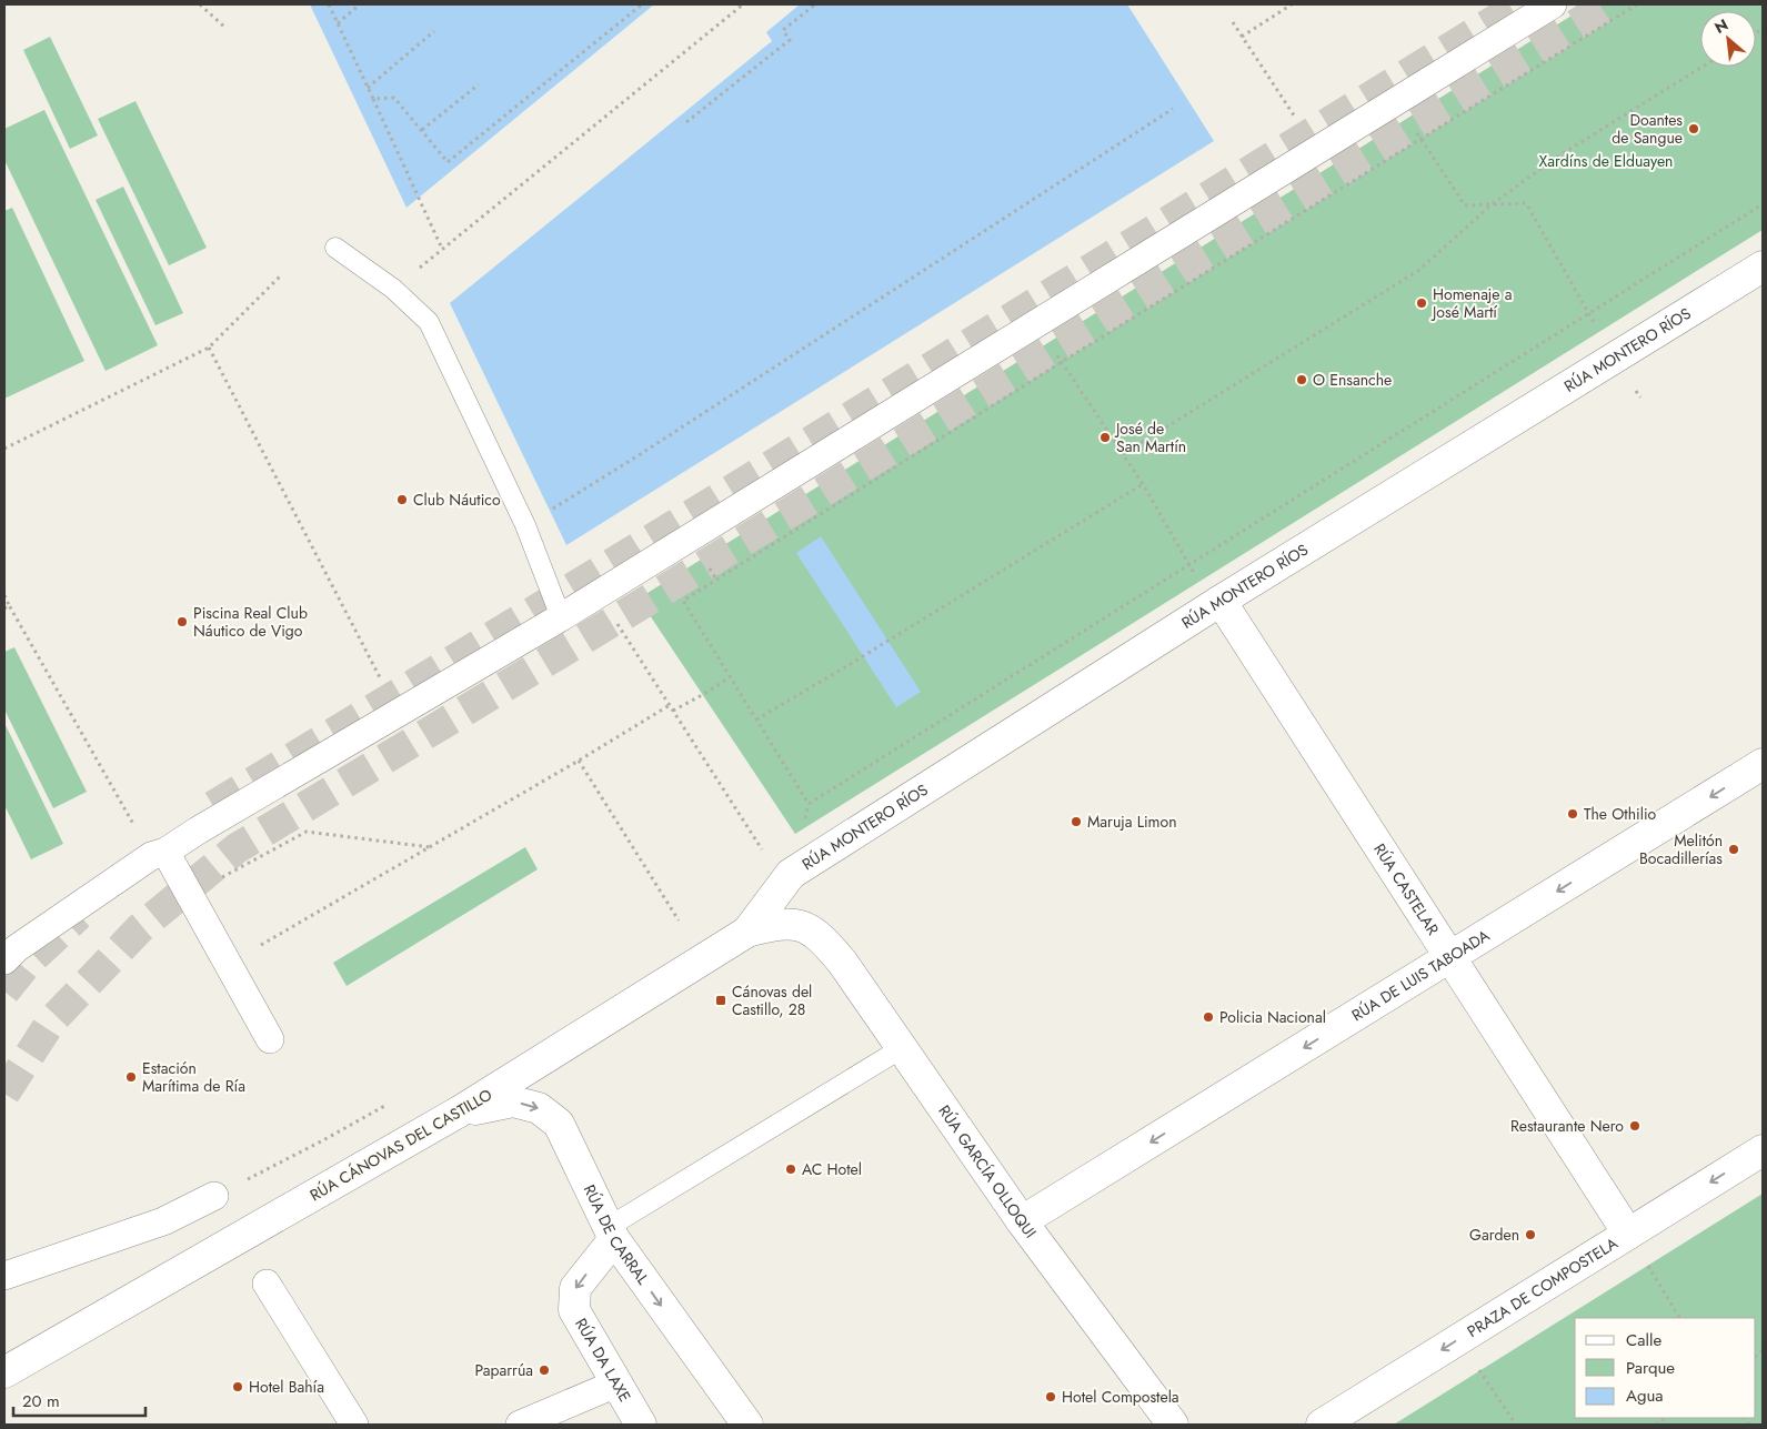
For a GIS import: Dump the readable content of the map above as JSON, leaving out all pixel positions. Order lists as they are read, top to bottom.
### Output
{
  "streets": {
    "street": [
      "RÚA MONTERO RÍOS",
      "RÚA CASTELAR",
      "RÚA DE LUIS TABOADA",
      "RÚA CÁNOVAS DEL CASTILLO",
      "RÚA GARCÍA OLLOQUI",
      "RÚA DE CARRAL",
      "PRAZA DE COMPOSTELA",
      "RÚA DA LAXE"
    ]
  },
  "crossings": [
    ["RÚA MONTERO RÍOS", "RÚA CASTELAR"],
    ["RÚA MONTERO RÍOS", "RÚA CÁNOVAS DEL CASTILLO"],
    ["RÚA CASTELAR", "RÚA DE LUIS TABOADA"],
    ["RÚA CASTELAR", "PRAZA DE COMPOSTELA"],
    ["RÚA DE LUIS TABOADA", "RÚA GARCÍA OLLOQUI"],
    ["RÚA CÁNOVAS DEL CASTILLO", "RÚA GARCÍA OLLOQUI"],
    ["RÚA CÁNOVAS DEL CASTILLO", "RÚA DE CARRAL"],
    ["RÚA DE CARRAL", "RÚA DA LAXE"]
  ],
  "one_way": [
    "RÚA DE LUIS TABOADA",
    "RÚA DE CARRAL",
    "PRAZA DE COMPOSTELA",
    "RÚA DA LAXE"
  ],
  "parks": ["Xardíns de Elduayen"],
  "places": {
    "other": [
      "Doantes de Sangue",
      "Homenaje a José Martí",
      "O Ensanche",
      "José de San Martín",
      "Club Náutico",
      "Piscina Real Club Náutico de Vigo",
      "The Othilio",
      "Maruja Limon",
      "Melitón Bocadillerías",
      "Policia Nacional",
      "Estación Marítima de Ría",
      "Restaurante Nero",
      "AC Hotel",
      "Garden",
      "Paparrúa",
      "Hotel Bahía",
      "Hotel Compostela"
    ],
    "transit": ["Cánovas del Castillo, 28"]
  },
  "legend": ["Calle", "Parque", "Agua"],
  "scale_bar": "20 m",
  "north": "top left"
}
